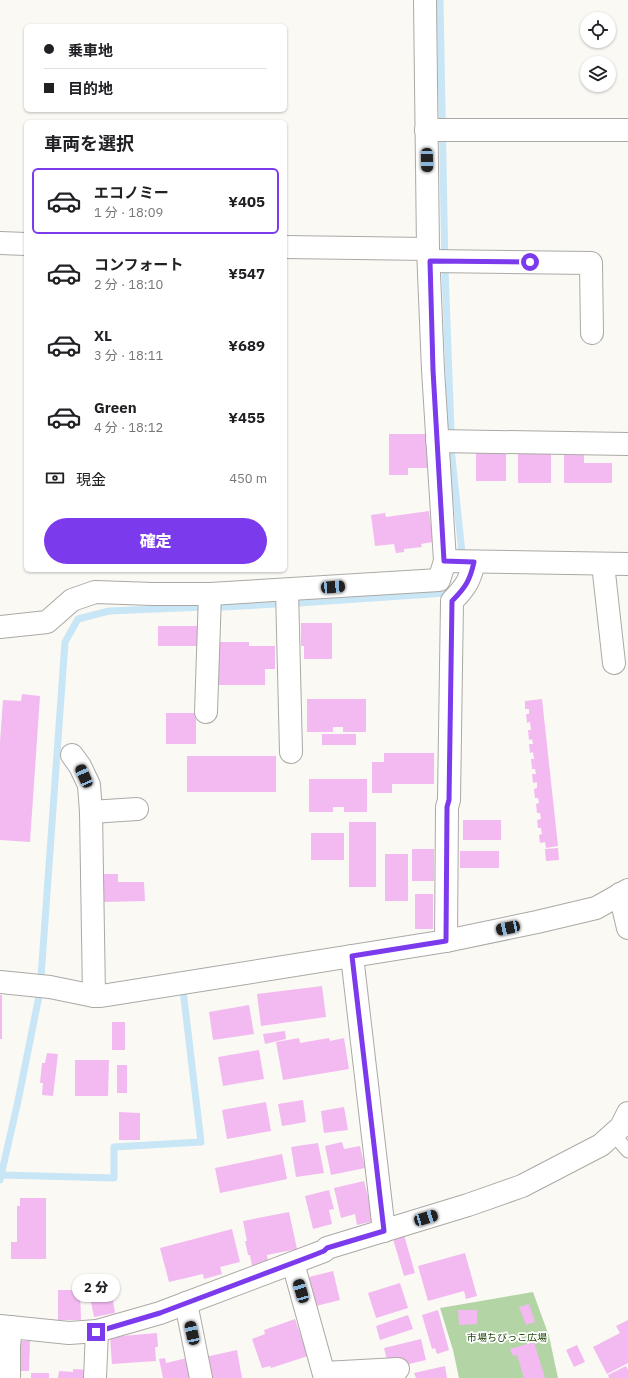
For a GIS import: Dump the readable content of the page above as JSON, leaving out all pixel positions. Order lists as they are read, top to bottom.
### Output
{
  "parks": ["市場ちびっこ広場"],
  "page": {
    "banner": ["乗車地", "目的地"],
    "heading": "車両を選択",
    "list": [
      {
        "name": "エコノミー",
        "note": "1 分 · 18:09",
        "value": "¥405"
      },
      {
        "name": "コンフォート",
        "note": "2 分 · 18:10",
        "value": "¥547"
      },
      {
        "name": "XL",
        "note": "3 分 · 18:11",
        "value": "¥689"
      },
      {
        "name": "Green",
        "note": "4 分 · 18:12",
        "value": "¥455"
      }
    ],
    "pay": ["現金", "450 m"],
    "buttons": "確定",
    "bubble": "2 分"
  }
}
